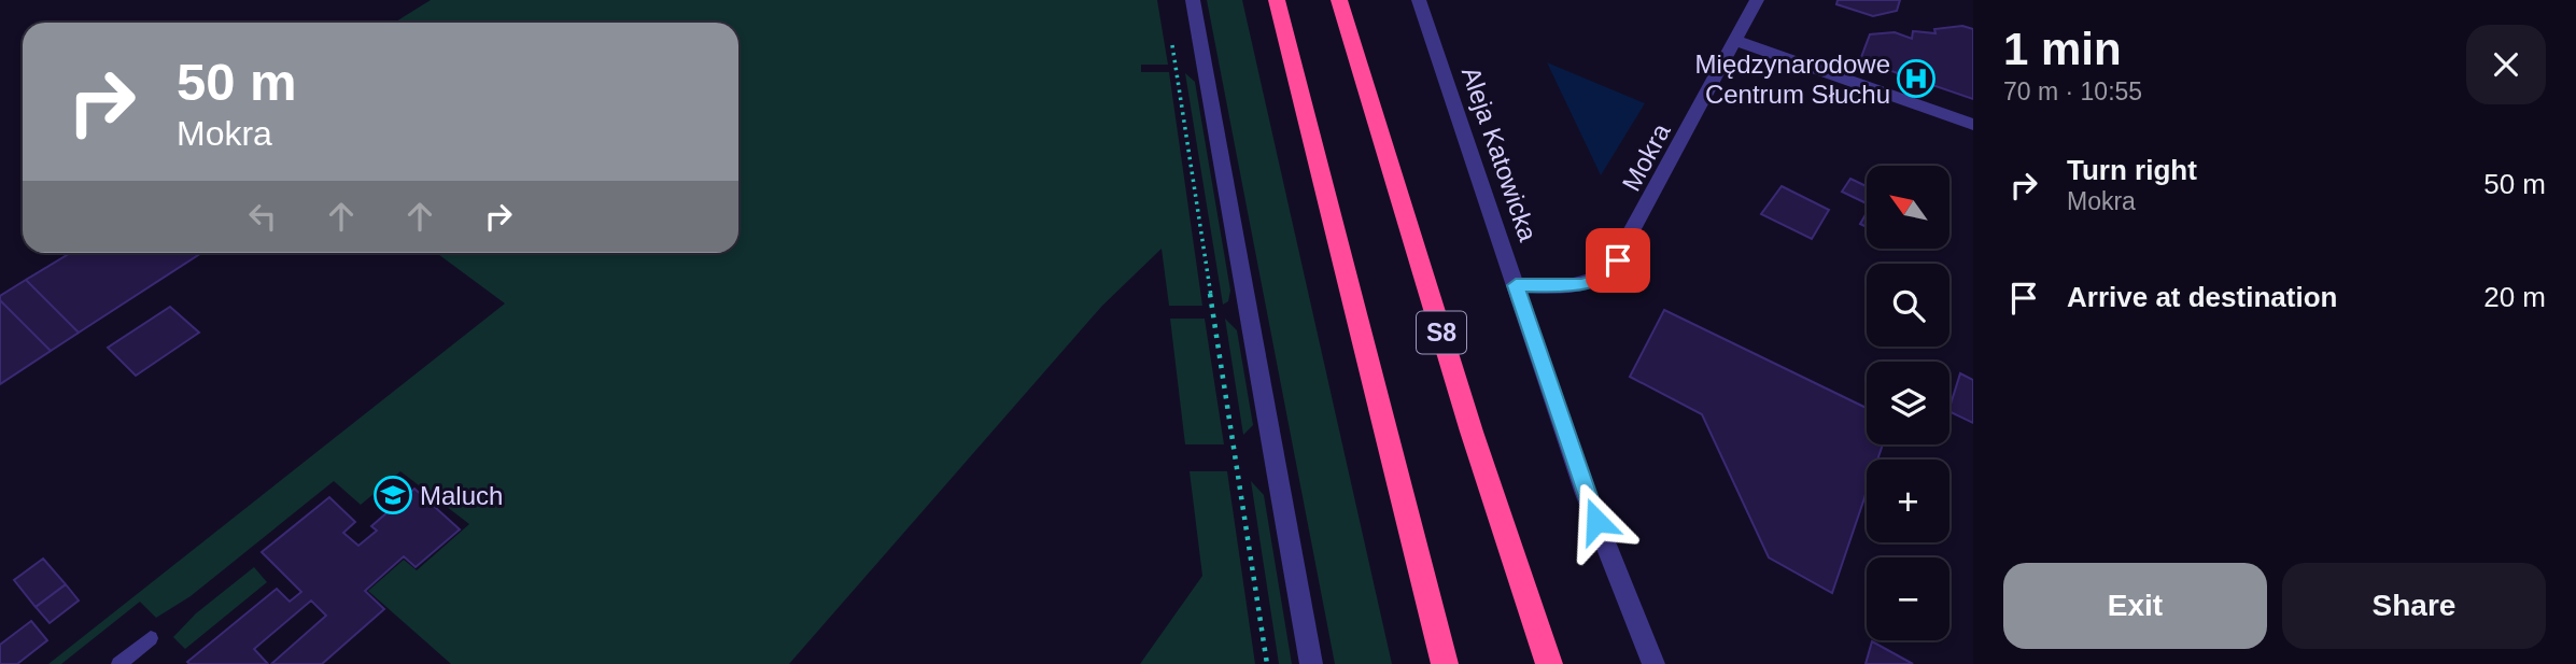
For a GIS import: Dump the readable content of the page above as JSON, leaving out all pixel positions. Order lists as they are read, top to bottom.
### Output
{
  "streets": {
    "highway": ["S8"],
    "street": ["Aleja Katowicka", "Mokra"]
  },
  "crossings": [
    ["Aleja Katowicka", "Mokra"]
  ],
  "places": {
    "hospital": ["Międzynarodowe Centrum Słuchu"],
    "school or university": ["Maluch"]
  },
  "north": "top left",
  "page": {
    "heading": ["1 min", "70 m · 10:55"],
    "turn": ["50 m", "Mokra"],
    "list": [
      {
        "name": "Turn right",
        "note": "Mokra",
        "value": "50 m"
      },
      {
        "name": "Arrive at destination",
        "value": "20 m"
      }
    ],
    "map_buttons": ["+", "−"],
    "buttons": ["Exit", "Share"]
  }
}
